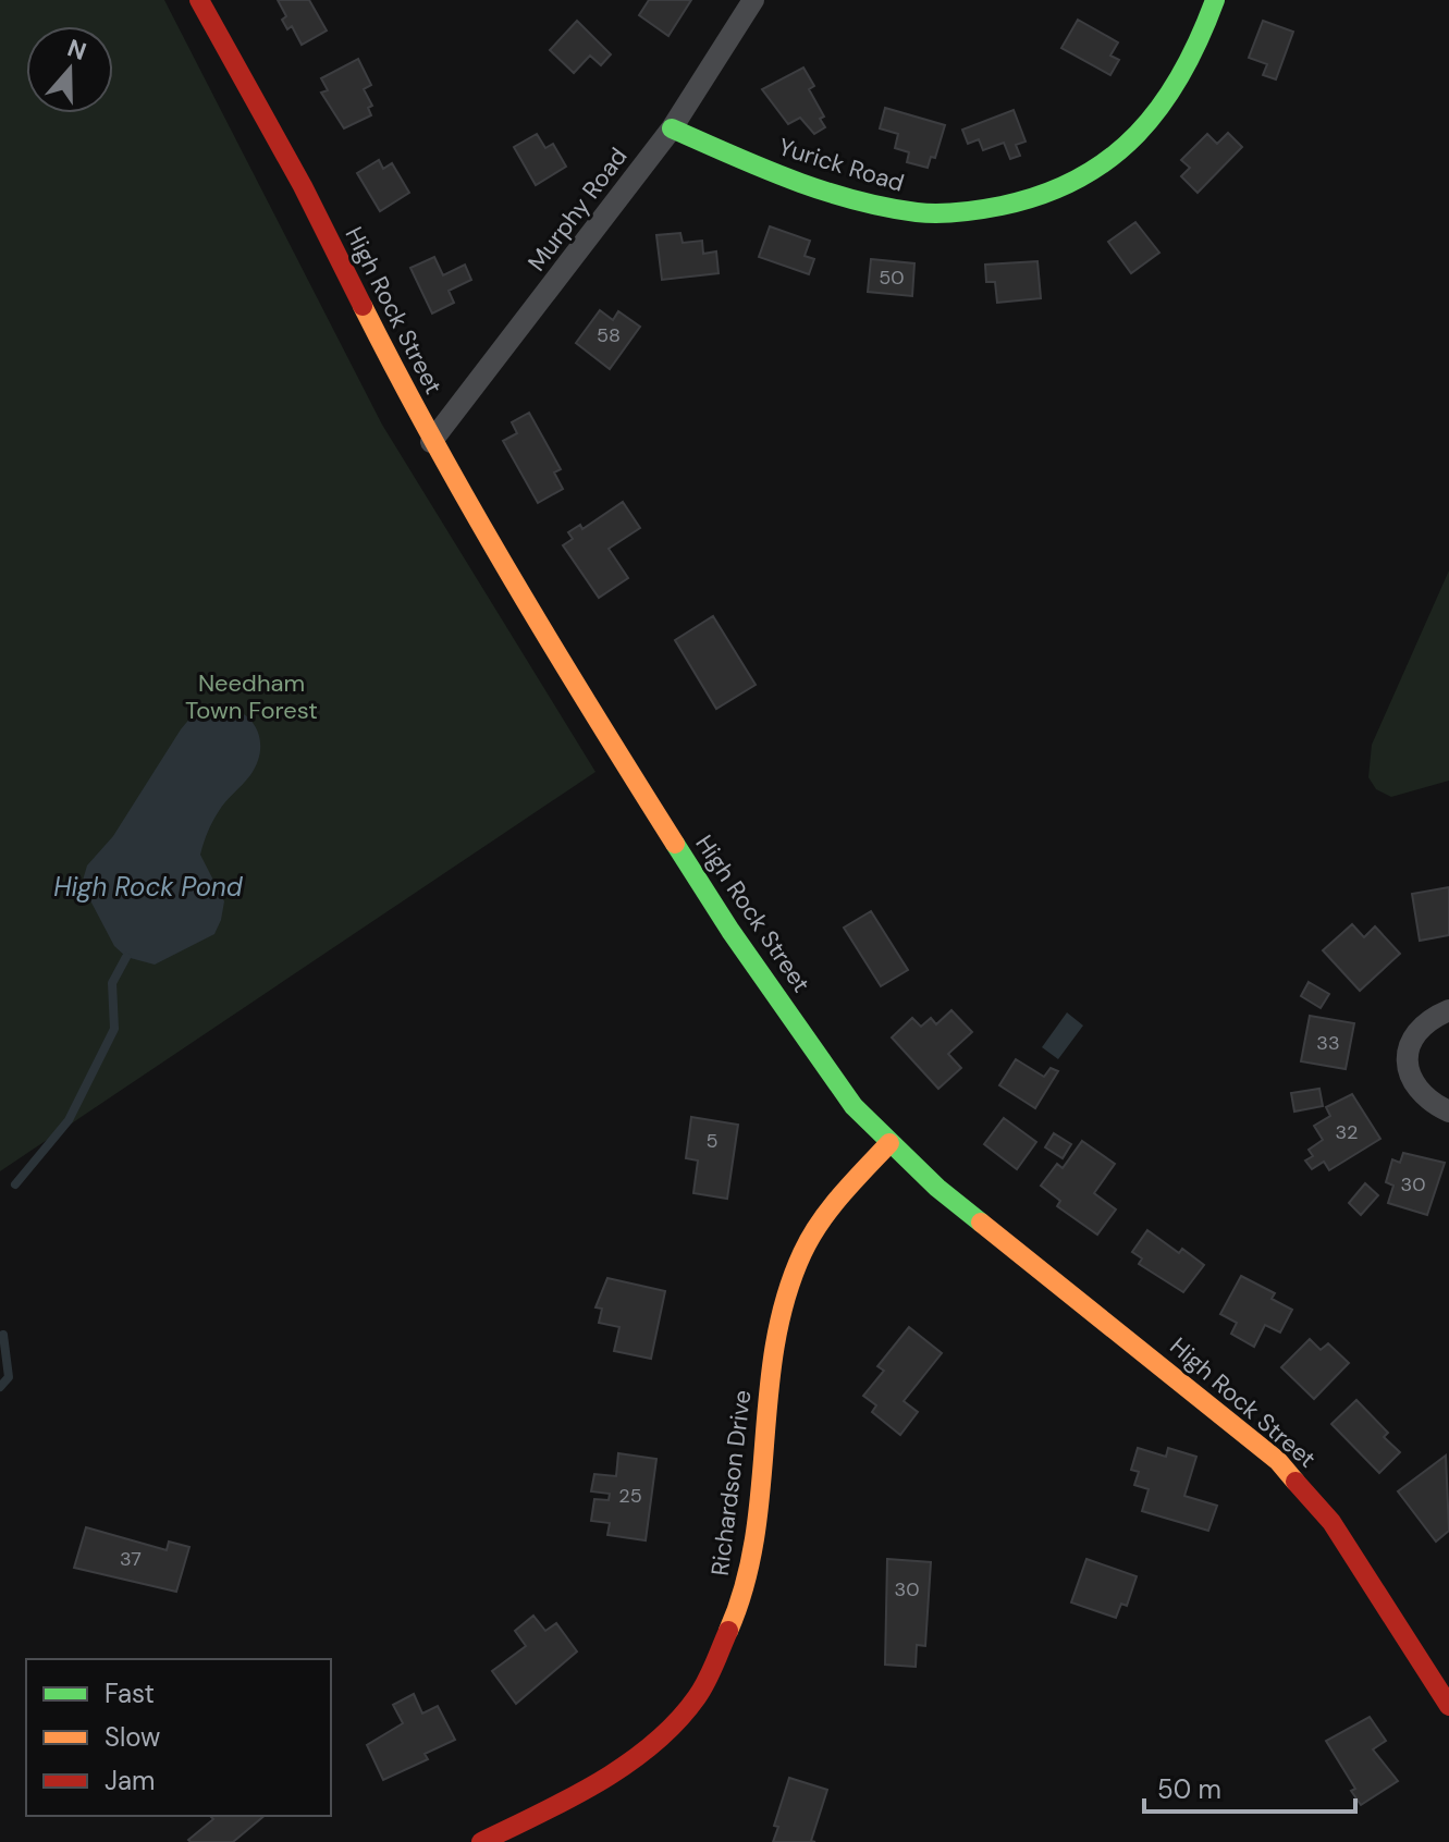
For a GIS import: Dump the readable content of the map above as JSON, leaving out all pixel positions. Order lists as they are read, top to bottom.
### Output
{
  "streets": {
    "street": [
      "Yurick Road",
      "Murphy Road",
      "High Rock Street",
      "Richardson Drive"
    ]
  },
  "crossings": [
    ["Yurick Road", "Murphy Road"],
    ["Murphy Road", "High Rock Street"],
    ["High Rock Street", "Richardson Drive"]
  ],
  "water": ["High Rock Pond"],
  "parks": ["Needham Town Forest"],
  "house_numbers": [
    "50",
    "58",
    "33",
    "32",
    "5",
    "30",
    "25",
    "37",
    "30"
  ],
  "legend": ["Fast", "Slow", "Jam"],
  "scale_bar": "50 m",
  "north": "top"
}
